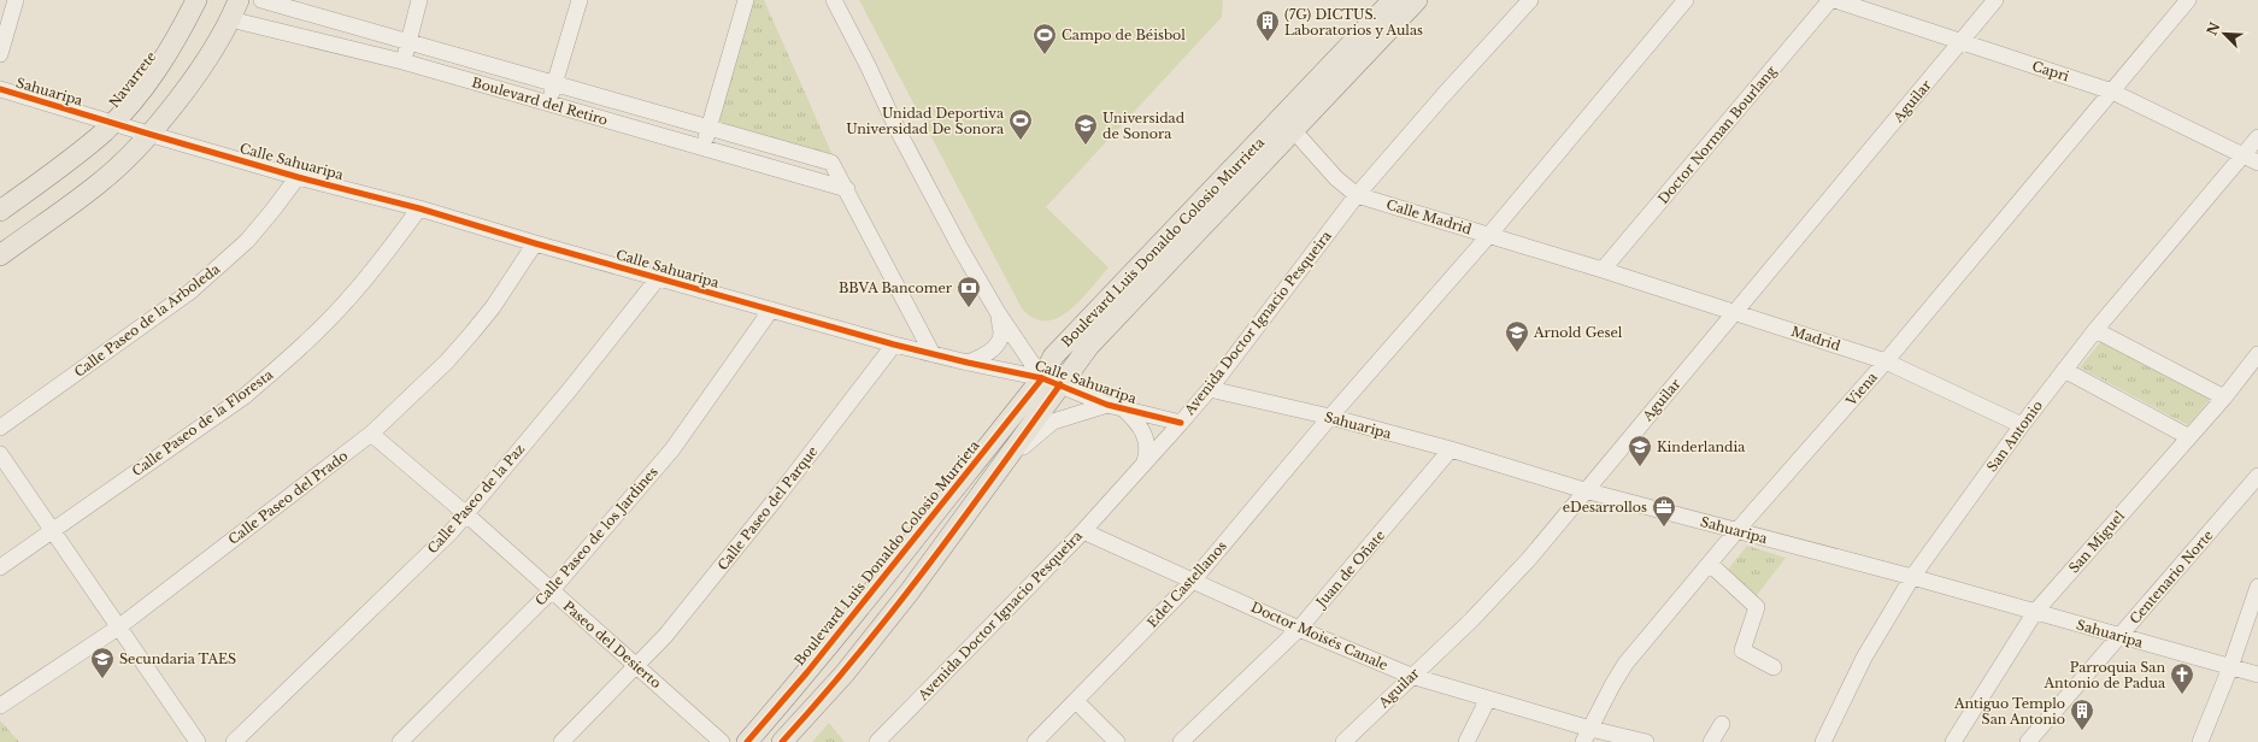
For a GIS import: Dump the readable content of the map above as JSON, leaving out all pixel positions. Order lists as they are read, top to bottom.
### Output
{
  "streets": {
    "main road": ["Navarrete", "Boulevard Luis Donaldo Colosio Murrieta"],
    "street": [
      "Capri",
      "Sahuaripa",
      "Boulevard del Retiro",
      "Aguilar",
      "Doctor Norman Bourlang",
      "Calle Sahuaripa",
      "Calle Madrid",
      "Calle Paseo de la Arboleda",
      "Avenida Doctor Ignacio Pesqueira",
      "Madrid",
      "Viena",
      "Calle Paseo de la Floresta",
      "San Antonio",
      "Calle Paseo del Prado",
      "Calle Paseo de la Paz",
      "Calle Paseo del Parque",
      "Calle Paseo de los Jardines",
      "San Miguel",
      "Juan de Oñate",
      "Centenario Norte",
      "Edel Castellanos",
      "Doctor Moisés Canale",
      "Paseo del Desierto"
    ]
  },
  "crossings": [
    ["Capri", "Aguilar"],
    ["Capri", "Viena"],
    ["Capri", "San Antonio"],
    ["Navarrete", "Sahuaripa"],
    ["Sahuaripa", "Aguilar"],
    ["Sahuaripa", "Calle Sahuaripa"],
    ["Sahuaripa", "Avenida Doctor Ignacio Pesqueira"],
    ["Sahuaripa", "Viena"],
    ["Sahuaripa", "San Antonio"],
    ["Sahuaripa", "San Miguel"],
    ["Sahuaripa", "Juan de Oñate"],
    ["Sahuaripa", "Centenario Norte"],
    ["Sahuaripa", "Edel Castellanos"],
    ["Aguilar", "Madrid"],
    ["Aguilar", "Doctor Moisés Canale"],
    ["Doctor Norman Bourlang", "Calle Madrid"],
    ["Doctor Norman Bourlang", "Madrid"],
    ["Calle Sahuaripa", "Boulevard Luis Donaldo Colosio Murrieta"],
    ["Calle Sahuaripa", "Calle Paseo de la Arboleda"],
    ["Calle Sahuaripa", "Avenida Doctor Ignacio Pesqueira"],
    ["Calle Sahuaripa", "Calle Paseo de la Floresta"],
    ["Calle Sahuaripa", "Calle Paseo del Prado"],
    ["Calle Sahuaripa", "Calle Paseo de la Paz"],
    ["Calle Sahuaripa", "Calle Paseo del Parque"],
    ["Calle Sahuaripa", "Calle Paseo de los Jardines"],
    ["Calle Madrid", "Boulevard Luis Donaldo Colosio Murrieta"],
    ["Calle Madrid", "Avenida Doctor Ignacio Pesqueira"],
    ["Calle Madrid", "Madrid"],
    ["Calle Madrid", "Edel Castellanos"],
    ["Avenida Doctor Ignacio Pesqueira", "Doctor Moisés Canale"],
    ["Madrid", "Viena"],
    ["Madrid", "San Antonio"],
    ["Viena", "Doctor Moisés Canale"],
    ["Calle Paseo del Prado", "Paseo del Desierto"],
    ["Calle Paseo de la Paz", "Paseo del Desierto"],
    ["Calle Paseo del Parque", "Paseo del Desierto"],
    ["Calle Paseo de los Jardines", "Paseo del Desierto"],
    ["Juan de Oñate", "Doctor Moisés Canale"],
    ["Edel Castellanos", "Doctor Moisés Canale"]
  ],
  "places": {
    "building": ["(7G) DICTUS. Laboratorios y Aulas", "Antiguo Templo San Antonio"],
    "sports": ["Campo de Béisbol", "Unidad Deportiva Universidad De Sonora"],
    "school or university": [
      "Universidad de Sonora",
      "Arnold Gesel",
      "Kinderlandia",
      "Secundaria TAES"
    ],
    "bank": ["BBVA Bancomer"],
    "office": ["eDesarrollos"],
    "church": ["Parroquia San Antonio de Padua"]
  },
  "north": "top left"
}
